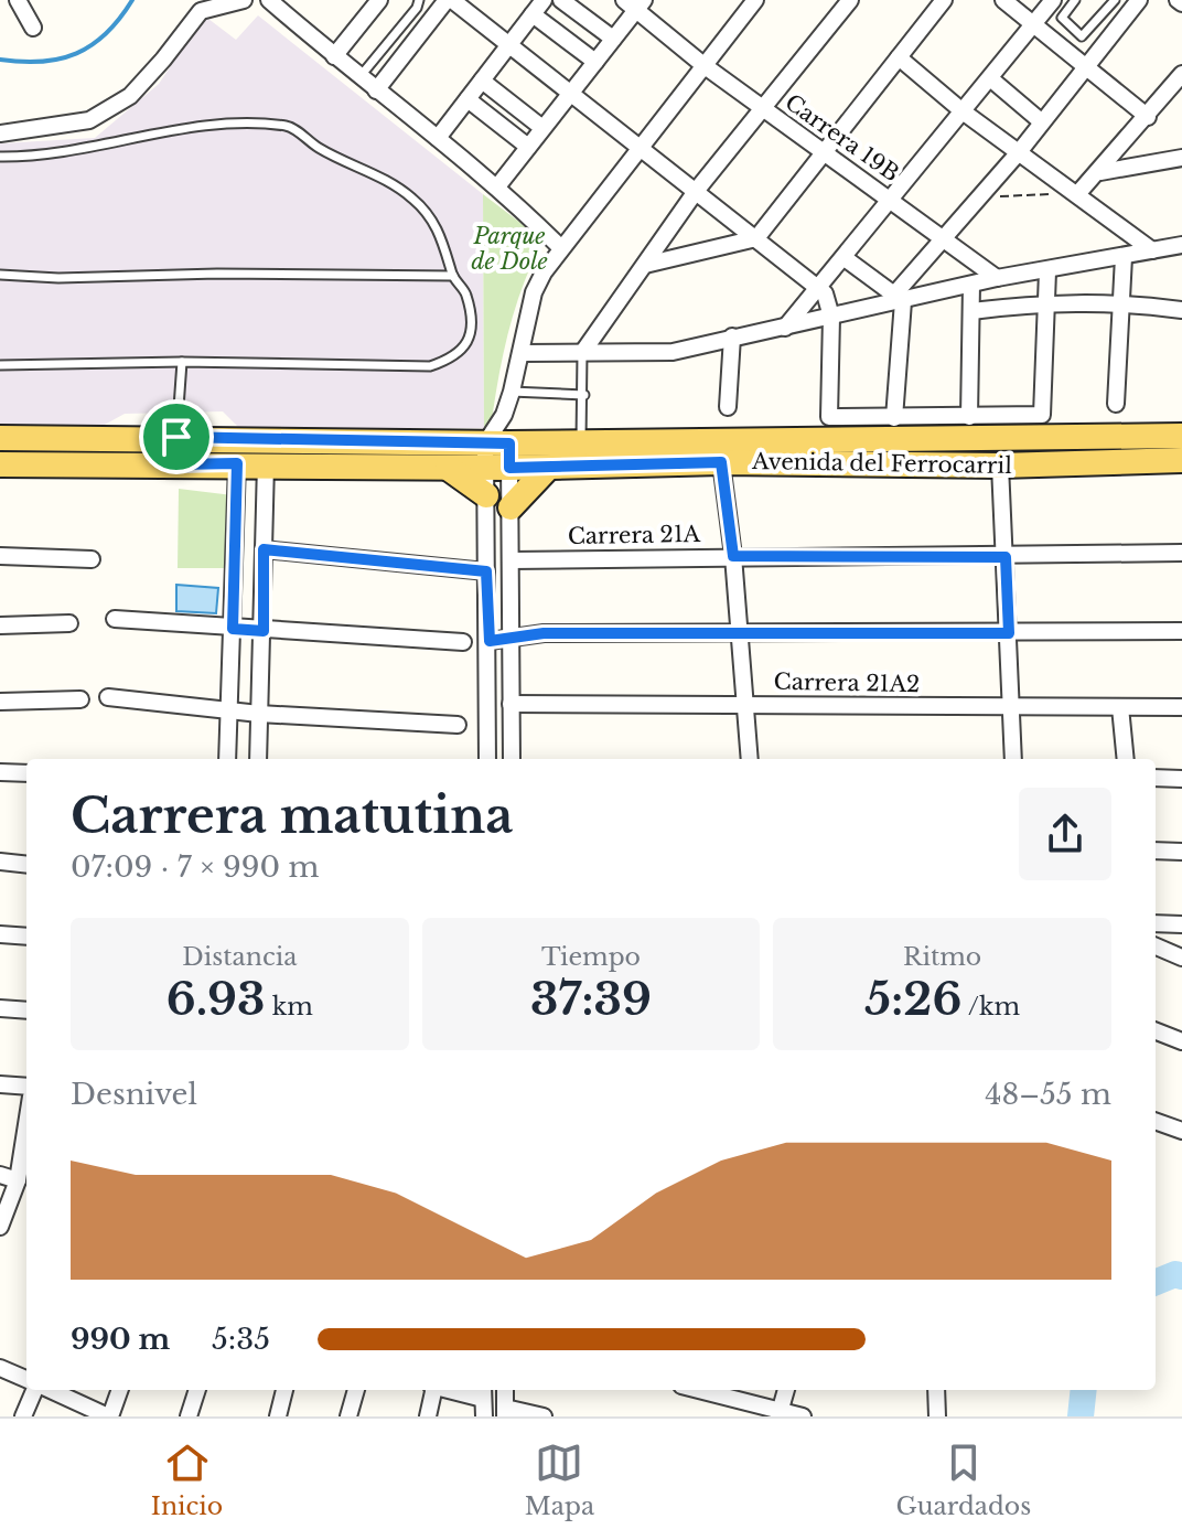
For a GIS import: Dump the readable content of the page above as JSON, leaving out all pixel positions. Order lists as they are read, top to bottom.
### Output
{
  "streets": {
    "main road": ["Avenida del Ferrocarril"],
    "street": ["Carrera 19B", "Carrera 21A", "Carrera 21A2"]
  },
  "parks": ["Parque de Dole"],
  "page": {
    "heading": ["Carrera matutina", "07:09 · 7 × 990 m"],
    "stats": [
      ["Distancia", "6.93 km"],
      ["Tiempo", "37:39"],
      ["Ritmo", "5:26 /km"]
    ],
    "chart": ["Desnivel", "48–55 m"],
    "list": [
      {
        "name": "990 m",
        "note": "5:35"
      }
    ],
    "tabs": ["Inicio", "Mapa", "Guardados"]
  }
}
